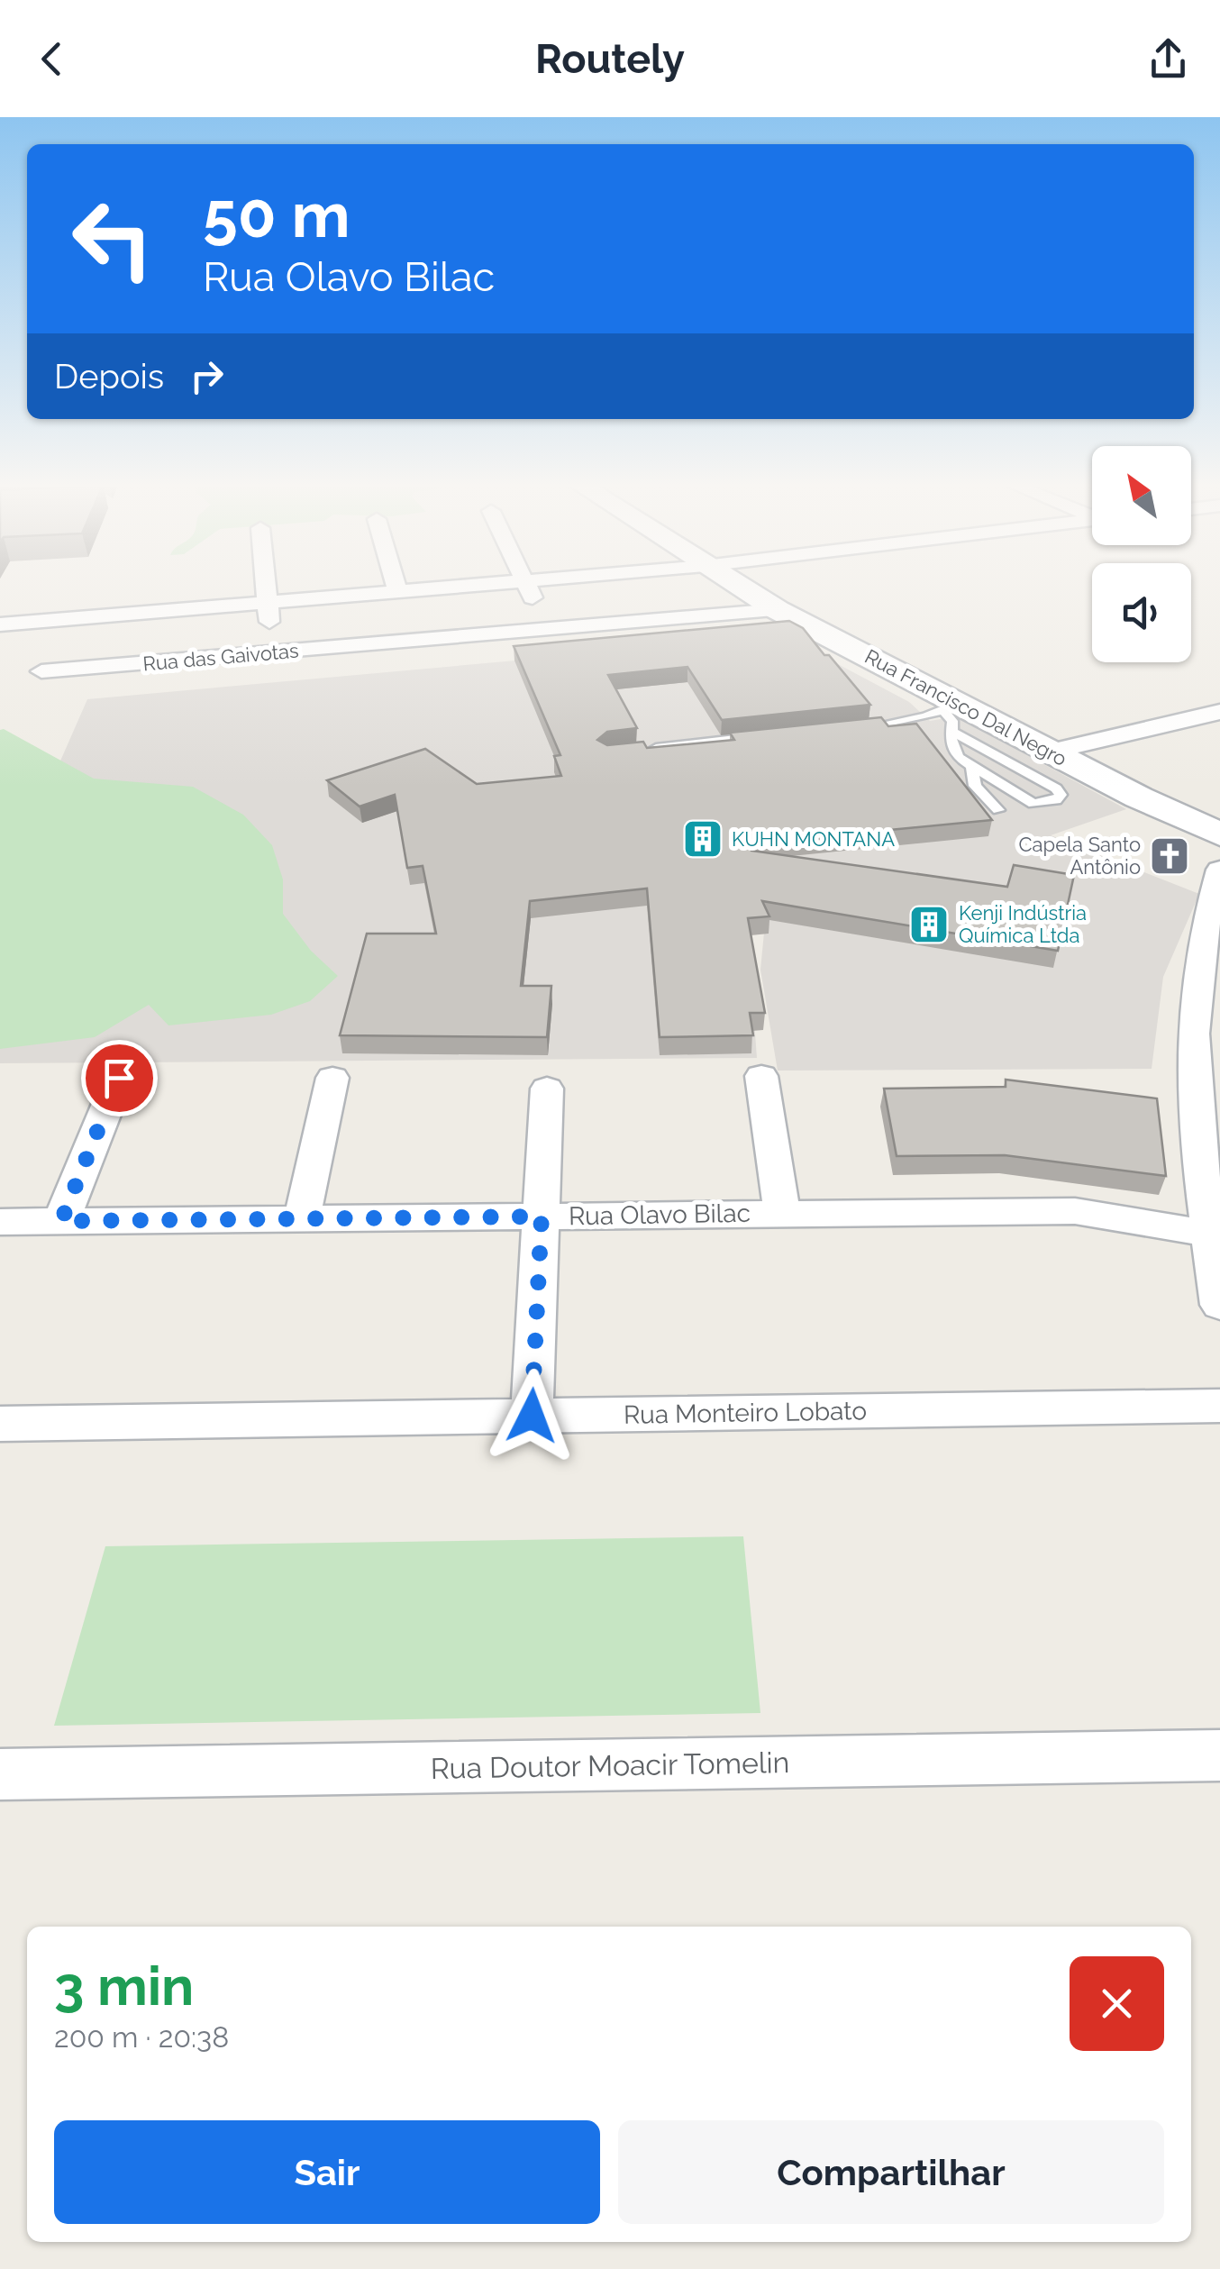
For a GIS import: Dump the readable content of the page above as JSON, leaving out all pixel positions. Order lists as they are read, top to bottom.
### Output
{
  "streets": {
    "street": [
      "Rua das Gaivotas",
      "Rua Francisco Dal Negro",
      "Rua Olavo Bilac",
      "Rua Monteiro Lobato",
      "Rua Doutor Moacir Tomelin"
    ]
  },
  "crossings": [
    ["Rua das Gaivotas", "Rua Francisco Dal Negro"]
  ],
  "places": {
    "building": ["KUHN MONTANA", "Kenji Indústria Química Ltda"],
    "church": ["Capela Santo Antônio"]
  },
  "north": "top left",
  "page": {
    "header": "Routely",
    "turn": ["50 m", "Rua Olavo Bilac"],
    "then": "Depois",
    "heading": ["3 min", "200 m · 20:38"],
    "buttons": ["Sair", "Compartilhar"]
  }
}
